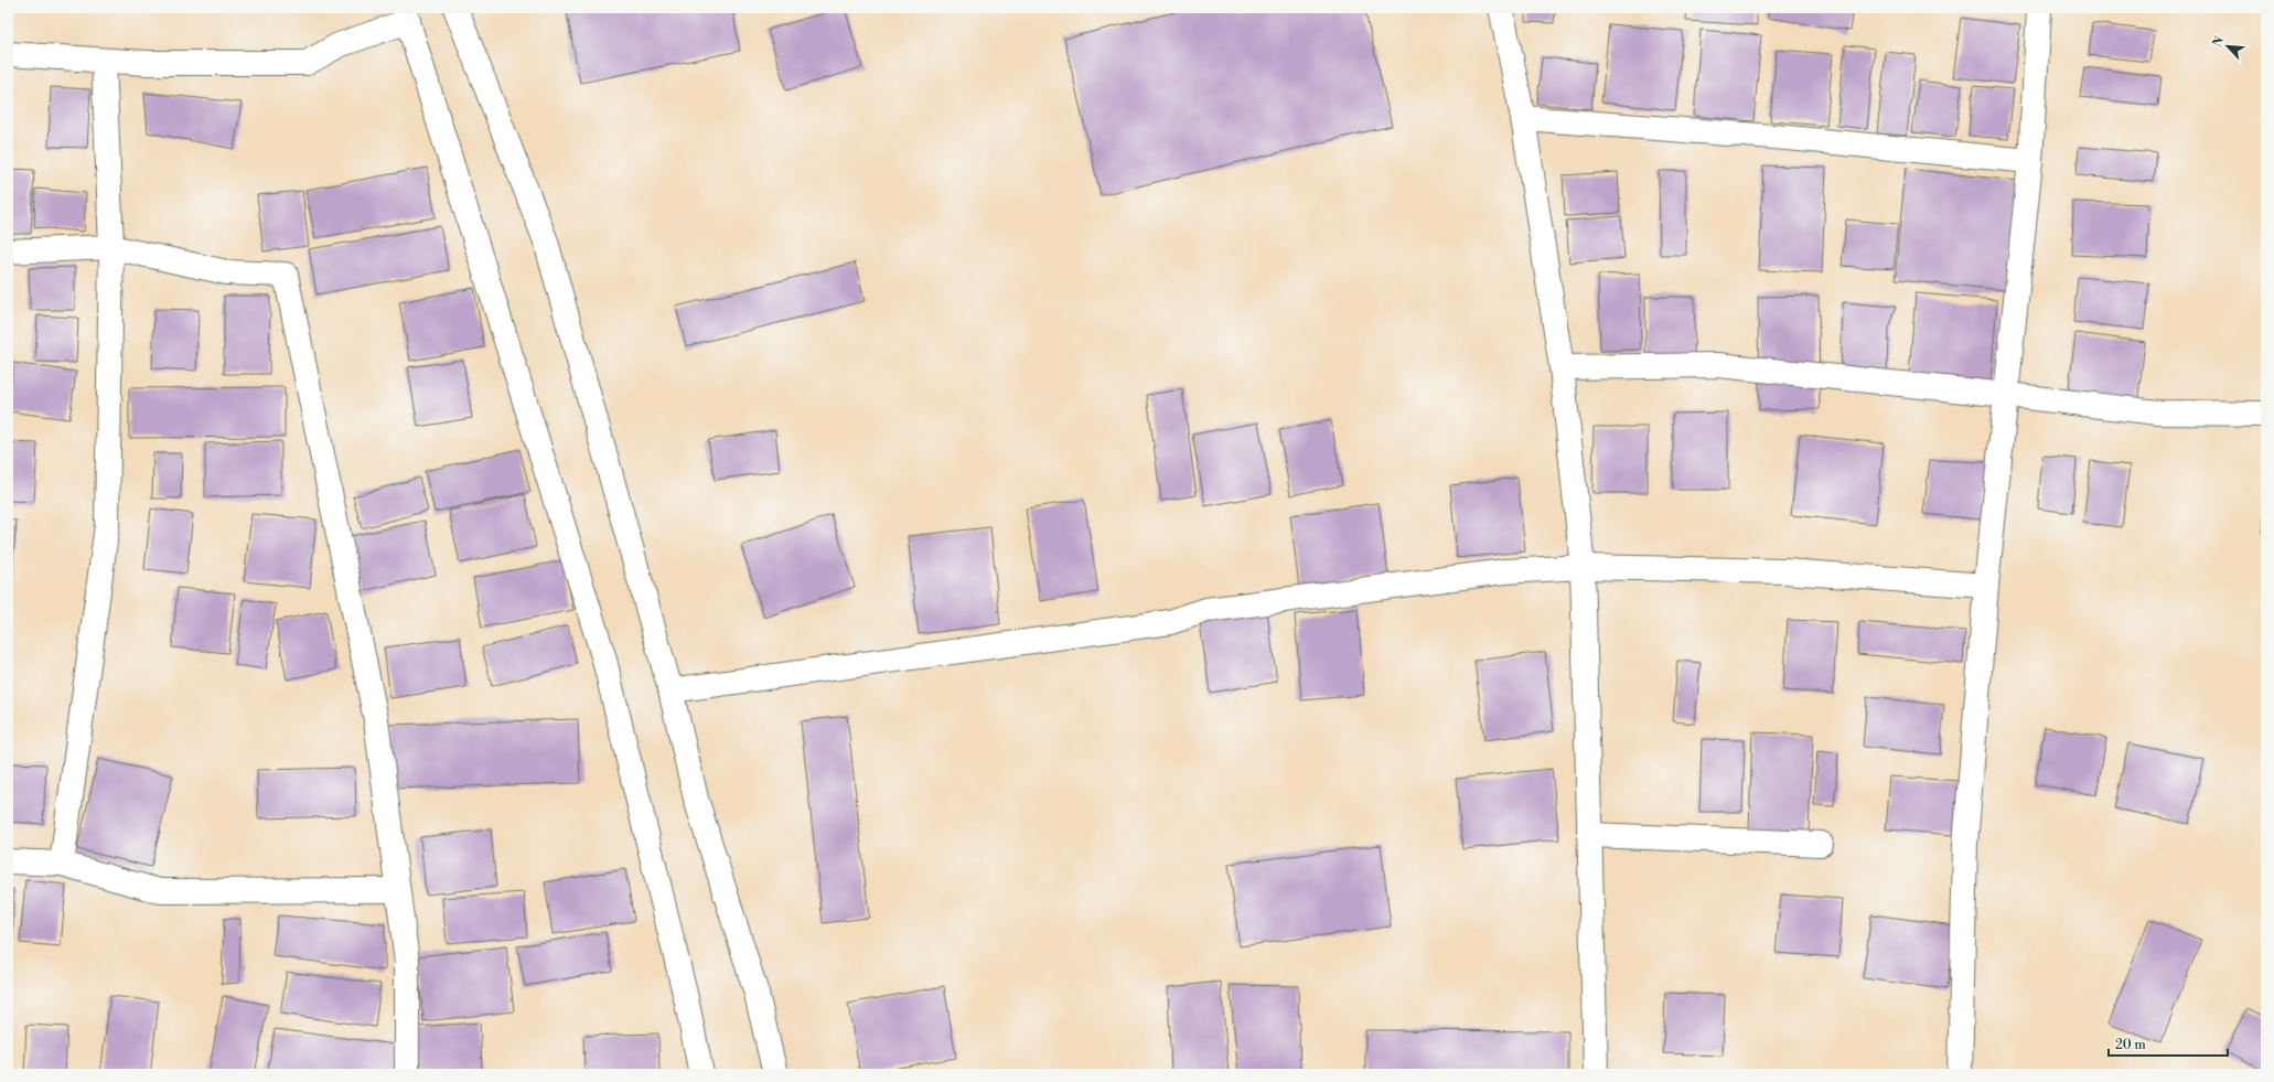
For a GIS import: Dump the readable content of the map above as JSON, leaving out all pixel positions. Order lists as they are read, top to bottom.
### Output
{
  "scale_bar": "20 m",
  "north": "top left"
}
